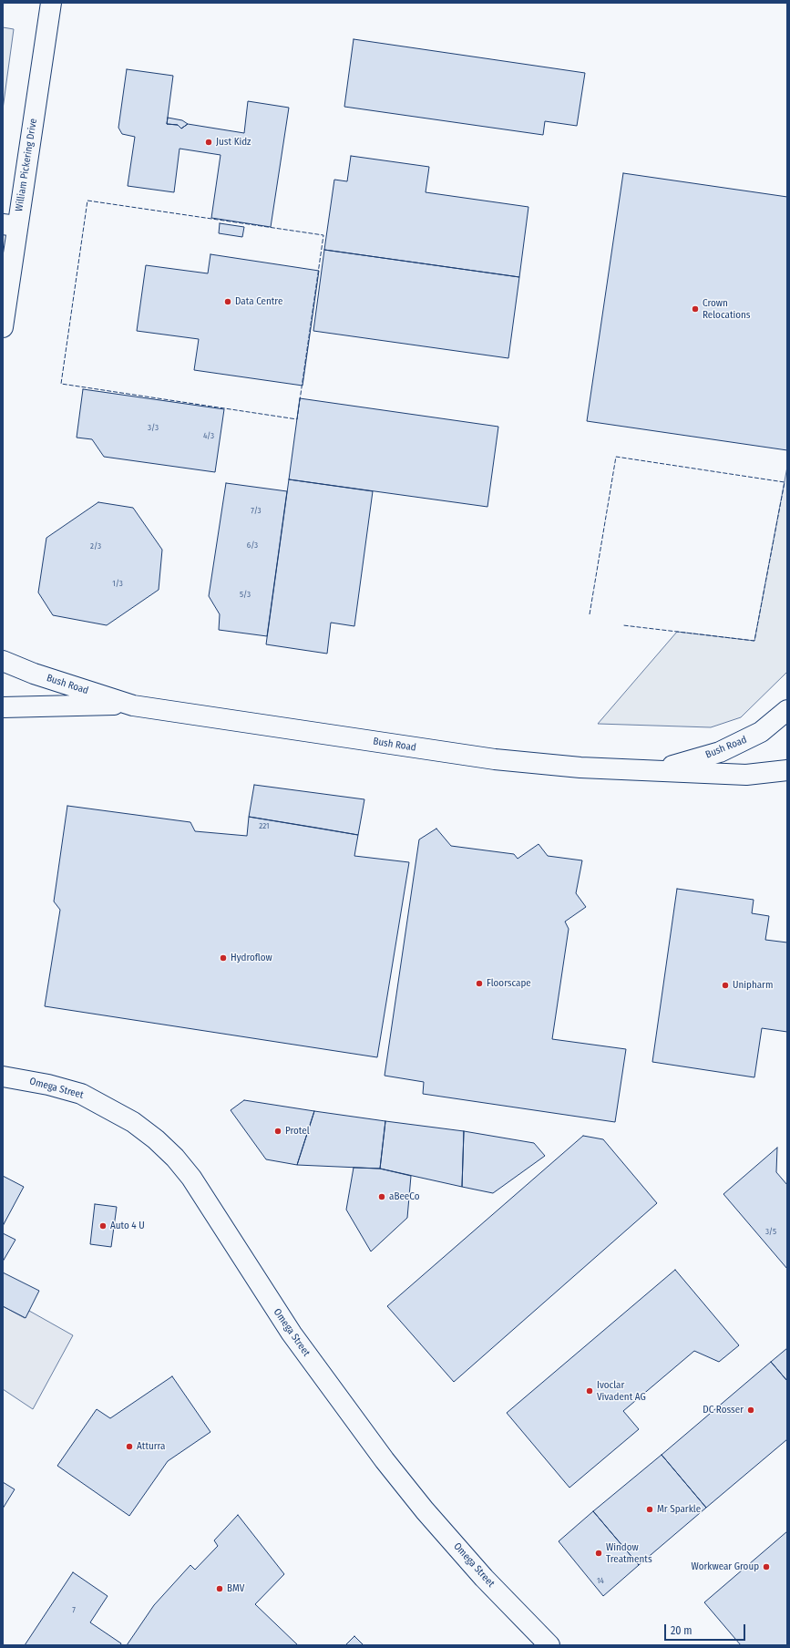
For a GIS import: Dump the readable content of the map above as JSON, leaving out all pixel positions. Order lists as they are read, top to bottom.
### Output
{
  "streets": {
    "main road": ["William Pickering Drive", "Bush Road", "Omega Street"]
  },
  "places": [
    "Just Kidz",
    "Data Centre",
    "Crown Relocations",
    "Hydroflow",
    "Floorscape",
    "Unipharm",
    "Protel",
    "aBeeCo",
    "Auto 4 U",
    "Ivoclar Vivadent AG",
    "DC Rosser",
    "Atturra",
    "Mr Sparkle",
    "Window Treatments",
    "Workwear Group",
    "BMV"
  ],
  "house_numbers": [
    "3/3",
    "4/3",
    "7/3",
    "6/3",
    "2/3",
    "1/3",
    "5/3",
    "221",
    "3/5",
    "14",
    "7"
  ],
  "scale_bar": "20 m"
}
